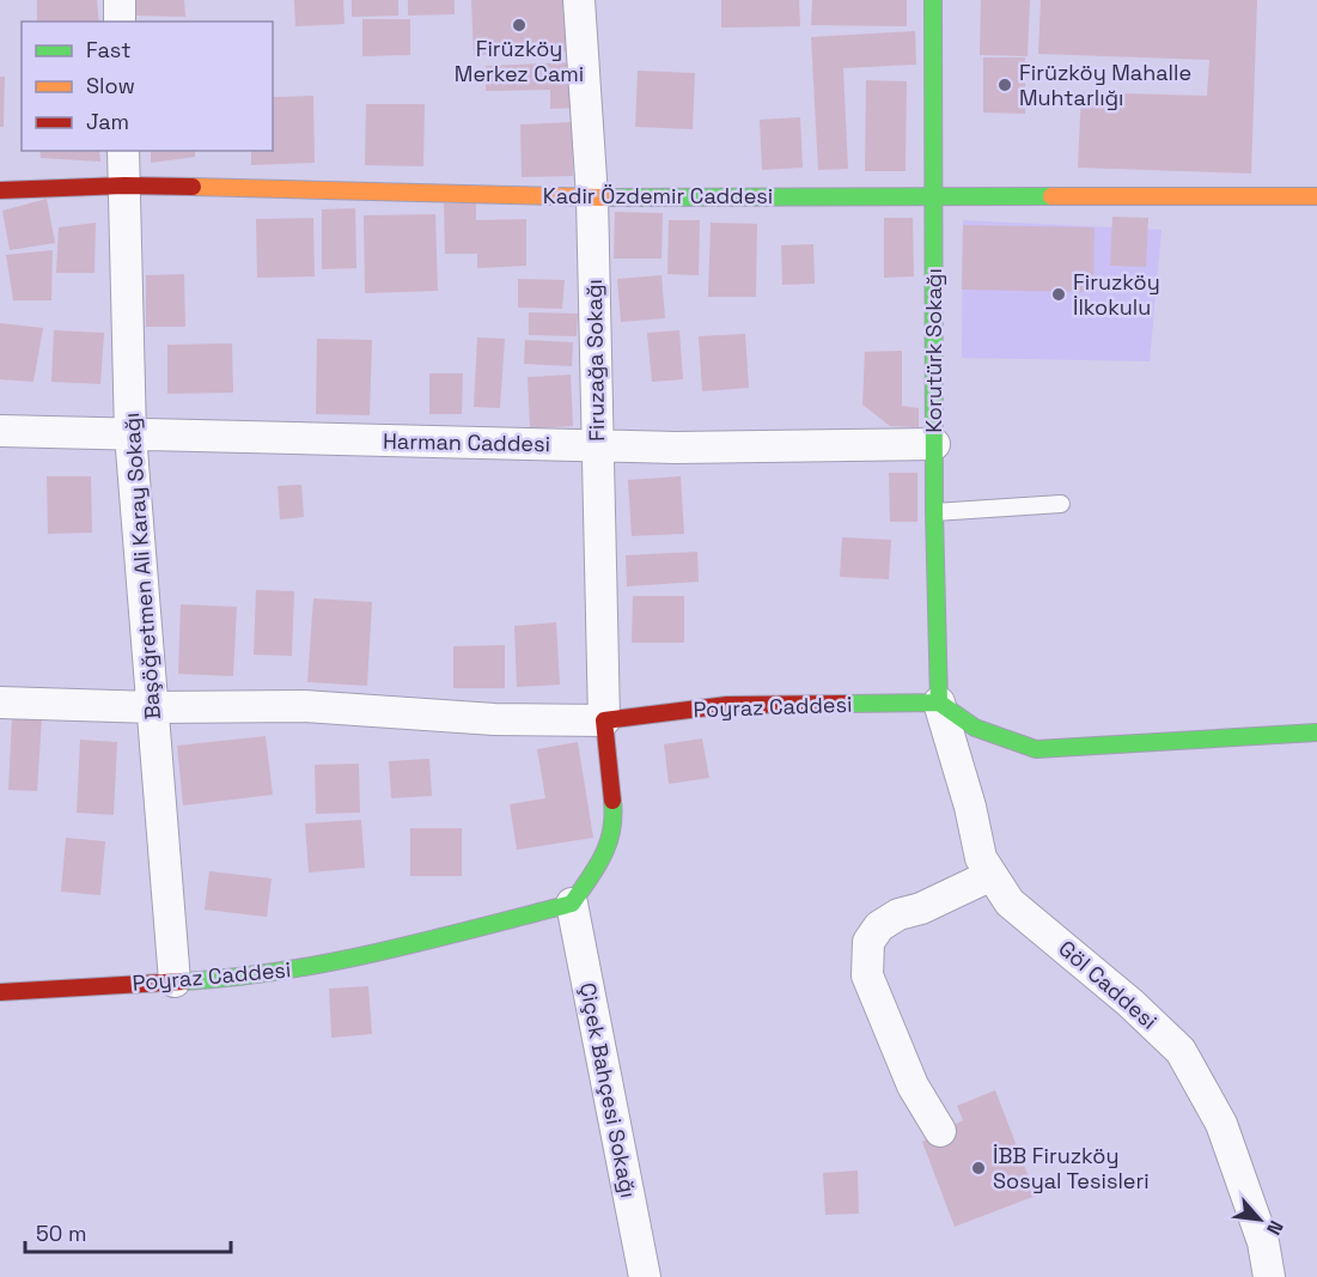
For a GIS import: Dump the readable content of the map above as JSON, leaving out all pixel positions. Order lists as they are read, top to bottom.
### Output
{
  "streets": {
    "street": [
      "Kadir Özdemir Caddesi",
      "Korutürk Sokağı",
      "Firuzağa Sokağı",
      "Harman Caddesi",
      "Başöğretmen Ali Karay Sokağı",
      "Poyraz Caddesi",
      "Göl Caddesi",
      "Çiçek Bahçesi Sokağı"
    ]
  },
  "crossings": [
    ["Kadir Özdemir Caddesi", "Korutürk Sokağı"],
    ["Kadir Özdemir Caddesi", "Firuzağa Sokağı"],
    ["Kadir Özdemir Caddesi", "Başöğretmen Ali Karay Sokağı"],
    ["Korutürk Sokağı", "Harman Caddesi"],
    ["Korutürk Sokağı", "Poyraz Caddesi"],
    ["Korutürk Sokağı", "Göl Caddesi"],
    ["Firuzağa Sokağı", "Harman Caddesi"],
    ["Firuzağa Sokağı", "Poyraz Caddesi"],
    ["Harman Caddesi", "Başöğretmen Ali Karay Sokağı"],
    ["Başöğretmen Ali Karay Sokağı", "Poyraz Caddesi"],
    ["Poyraz Caddesi", "Göl Caddesi"],
    ["Poyraz Caddesi", "Çiçek Bahçesi Sokağı"]
  ],
  "places": [
    "Firüzköy Merkez Cami",
    "Firüzköy Mahalle Muhtarlığı",
    "Firuzköy İlkokulu",
    "İBB Firuzköy Sosyal Tesisleri"
  ],
  "legend": ["Fast", "Slow", "Jam"],
  "scale_bar": "50 m",
  "north": "bottom right"
}
